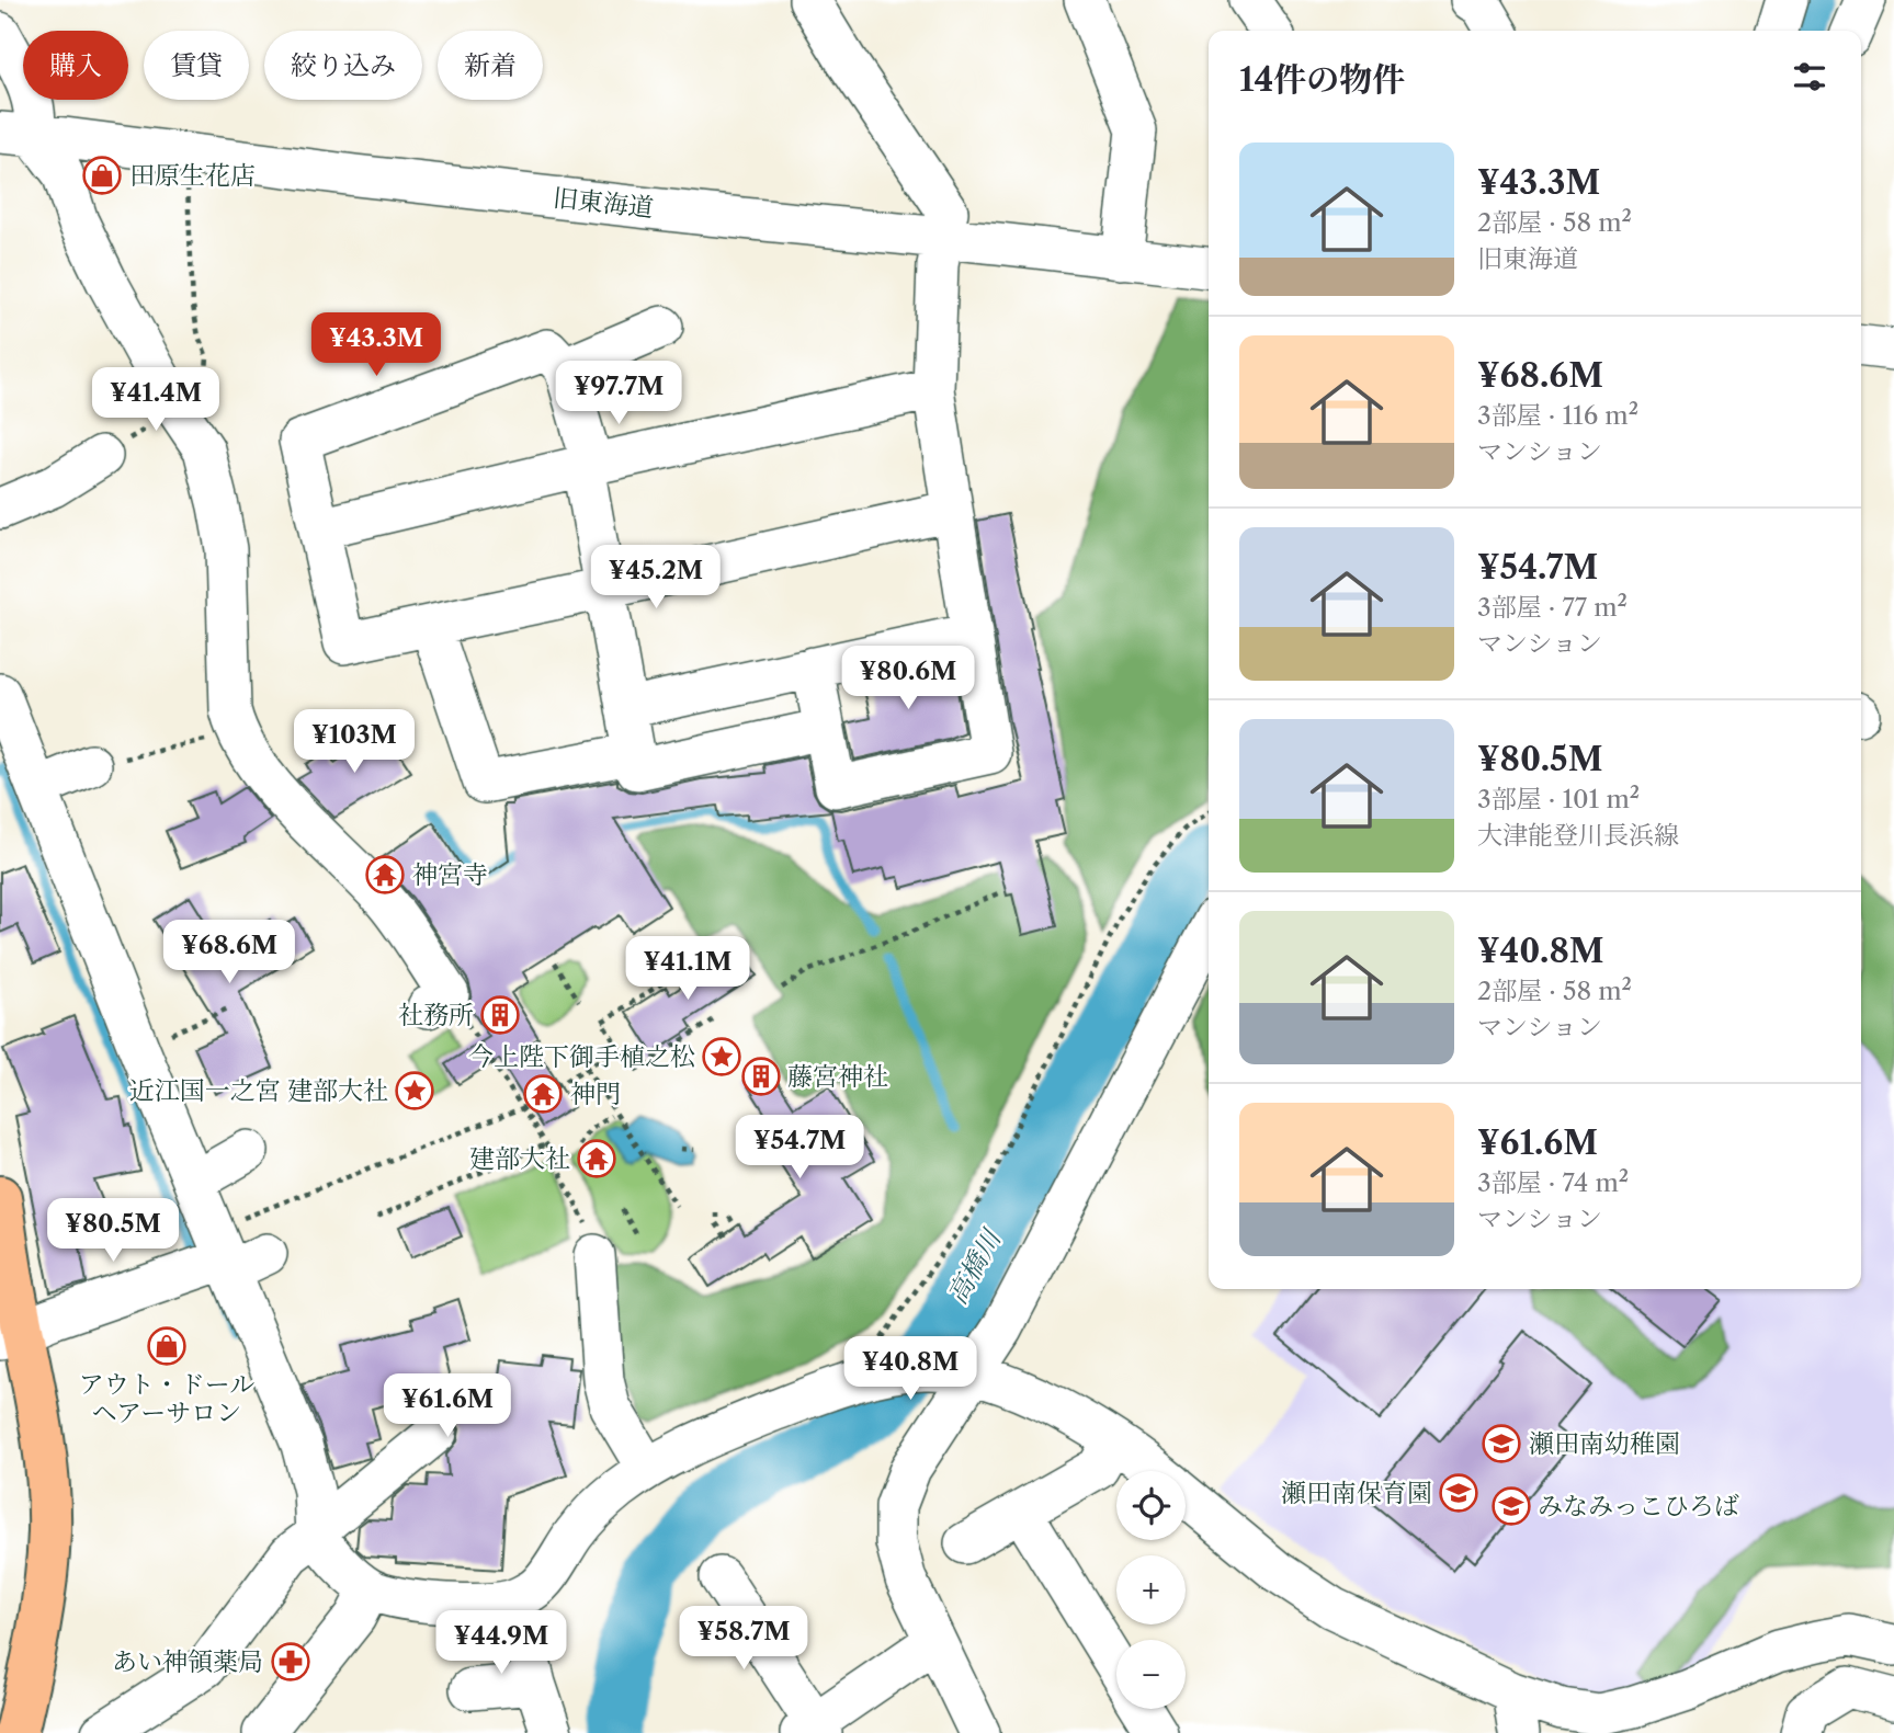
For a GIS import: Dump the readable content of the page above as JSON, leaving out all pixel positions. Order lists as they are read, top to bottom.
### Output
{
  "streets": {
    "street": ["旧東海道"]
  },
  "water": ["高橋川"],
  "places": {
    "shop": ["田原生花店", "アウト・ドール ヘアーサロン"],
    "temple": ["神宮寺", "神門", "建部大社"],
    "building": ["社務所", "藤宮神社"],
    "place": ["今上陛下御手植之松", "近江国一之宮 建部大社"],
    "school or university": ["瀬田南幼稚園", "瀬田南保育園", "みなみっこひろば"],
    "pharmacy": ["あい神領薬局"]
  },
  "page": {
    "chip": [
      "購入",
      "賃貸",
      "絞り込み",
      "新着"
    ],
    "heading": "14件の物件",
    "list": [
      {
        "name": "¥43.3M",
        "note": "2部屋 · 58 m² · 旧東海道"
      },
      {
        "name": "¥68.6M",
        "note": "3部屋 · 116 m² · マンション"
      },
      {
        "name": "¥54.7M",
        "note": "3部屋 · 77 m² · マンション"
      },
      {
        "name": "¥80.5M",
        "note": "3部屋 · 101 m² · 大津能登川長浜線"
      },
      {
        "name": "¥40.8M",
        "note": "2部屋 · 58 m² · マンション"
      },
      {
        "name": "¥61.6M",
        "note": "3部屋 · 74 m² · マンション"
      }
    ],
    "price": [
      "¥43.3M",
      "¥97.7M",
      "¥41.4M",
      "¥45.2M",
      "¥80.6M",
      "¥103M",
      "¥68.6M",
      "¥41.1M",
      "¥54.7M",
      "¥80.5M",
      "¥40.8M",
      "¥61.6M",
      "¥58.7M",
      "¥44.9M"
    ],
    "map_buttons": ["+", "−"]
  }
}
